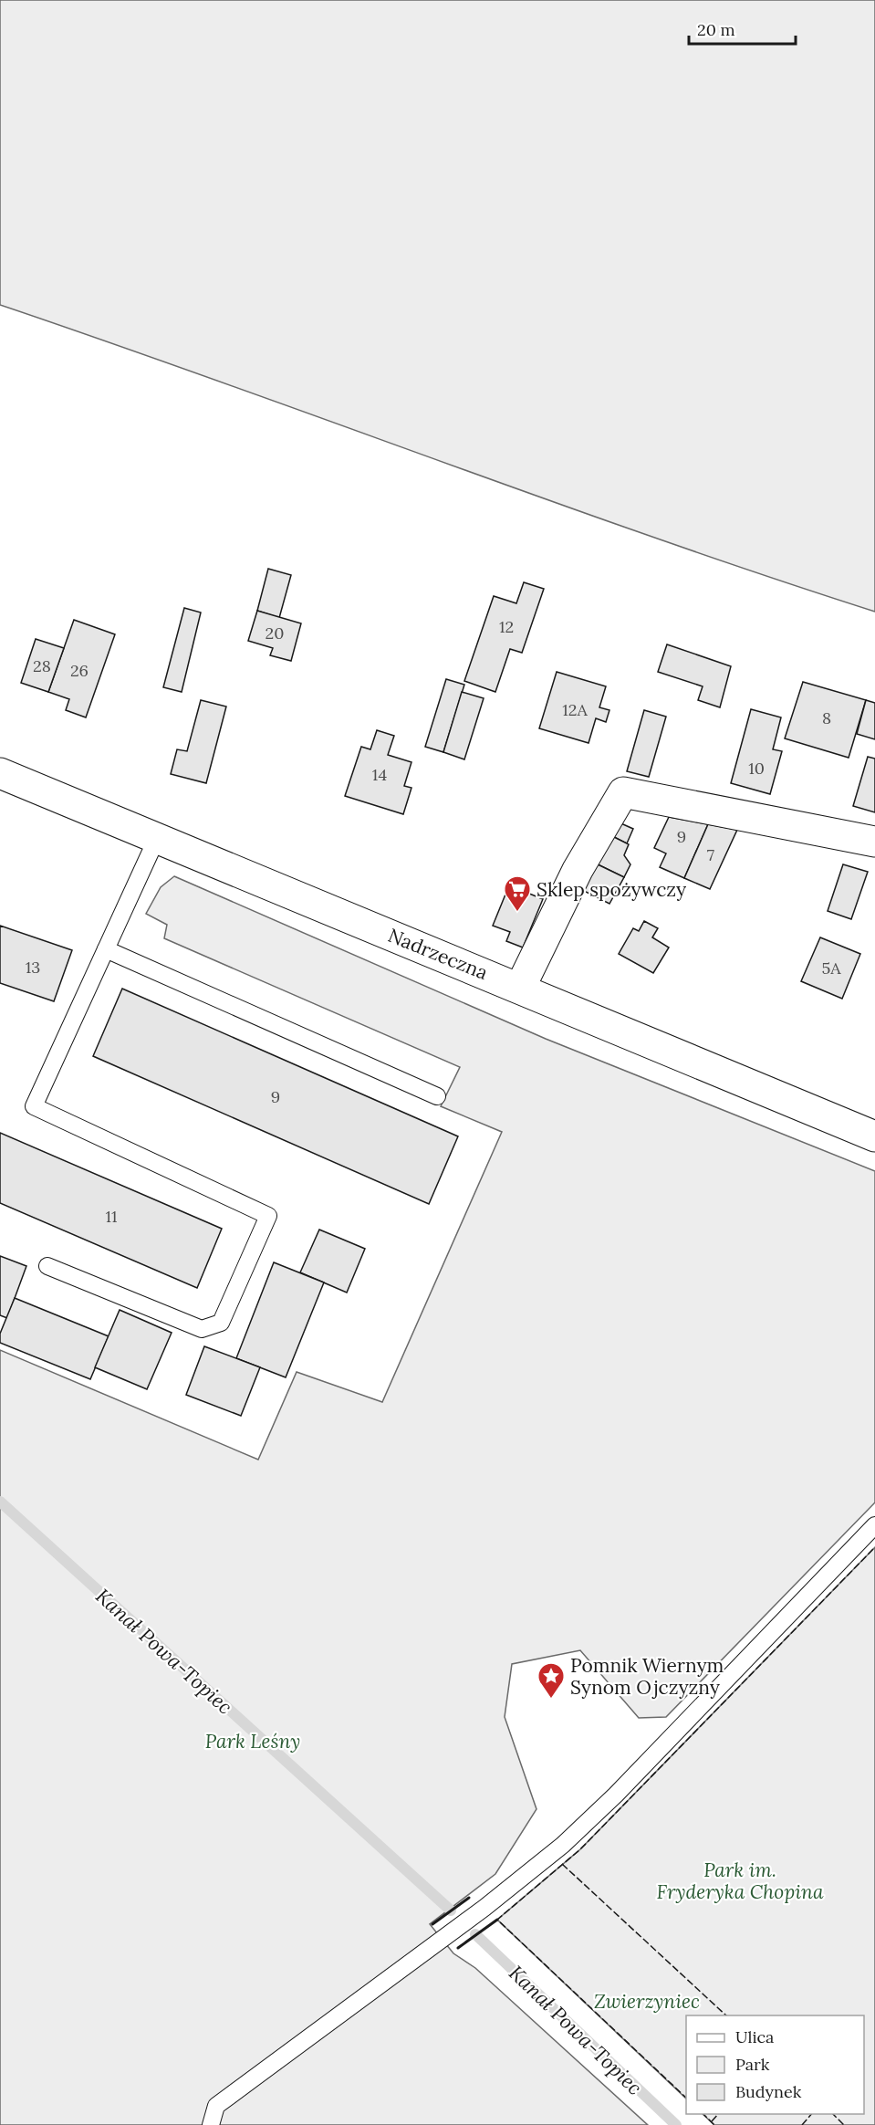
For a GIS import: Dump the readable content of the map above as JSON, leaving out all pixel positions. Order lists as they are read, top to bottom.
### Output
{
  "streets": {
    "street": ["Nadrzeczna"]
  },
  "water": ["Kanał Powa-Topiec"],
  "parks": ["Park Leśny", "Park im. Fryderyka Chopina", "Zwierzyniec"],
  "places": {
    "supermarket": ["Sklep spożywczy"],
    "place": ["Pomnik Wiernym Synom Ojczyzny"]
  },
  "house_numbers": [
    "12",
    "20",
    "28",
    "26",
    "12A",
    "8",
    "10",
    "14",
    "9",
    "7",
    "13",
    "5A",
    "9",
    "11"
  ],
  "legend": ["Ulica", "Park", "Budynek"],
  "scale_bar": "20 m"
}
